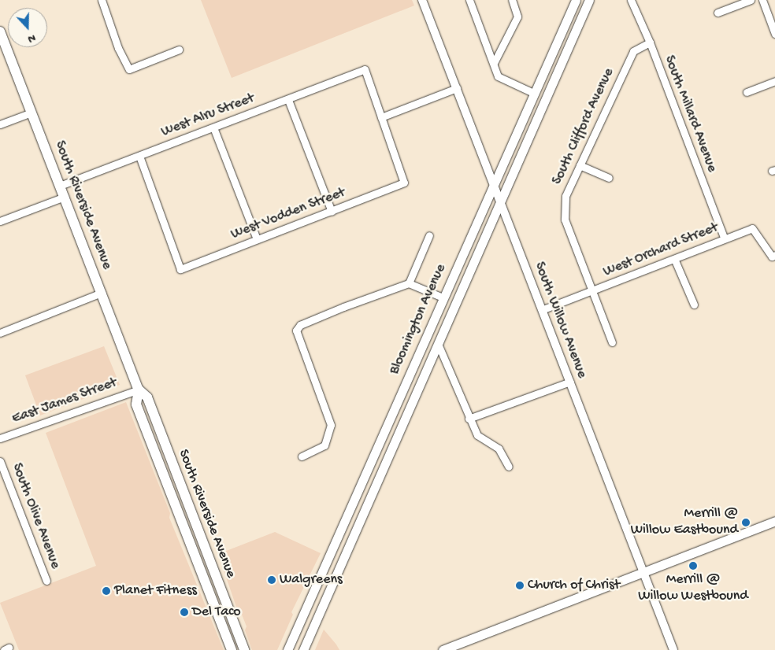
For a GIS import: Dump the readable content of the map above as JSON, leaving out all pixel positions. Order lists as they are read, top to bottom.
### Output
{
  "streets": {
    "main road": ["South Riverside Avenue", "Bloomington Avenue"],
    "street": [
      "South Millard Avenue",
      "West Alru Street",
      "South Clifford Avenue",
      "West Vodden Street",
      "West Orchard Street",
      "South Willow Avenue",
      "East James Street",
      "South Olive Avenue"
    ]
  },
  "crossings": [
    ["South Millard Avenue", "South Clifford Avenue"],
    ["South Millard Avenue", "West Orchard Street"],
    ["West Alru Street", "South Riverside Avenue"],
    ["West Alru Street", "West Vodden Street"],
    ["South Clifford Avenue", "West Orchard Street"],
    ["South Riverside Avenue", "East James Street"],
    ["West Orchard Street", "South Willow Avenue"],
    ["Bloomington Avenue", "South Willow Avenue"]
  ],
  "places": [
    "Merrill @ Willow Eastbound",
    "Merrill @ Willow Westbound",
    "Walgreens",
    "Church of Christ",
    "Planet Fitness",
    "Del Taco"
  ],
  "north": "bottom"
}
